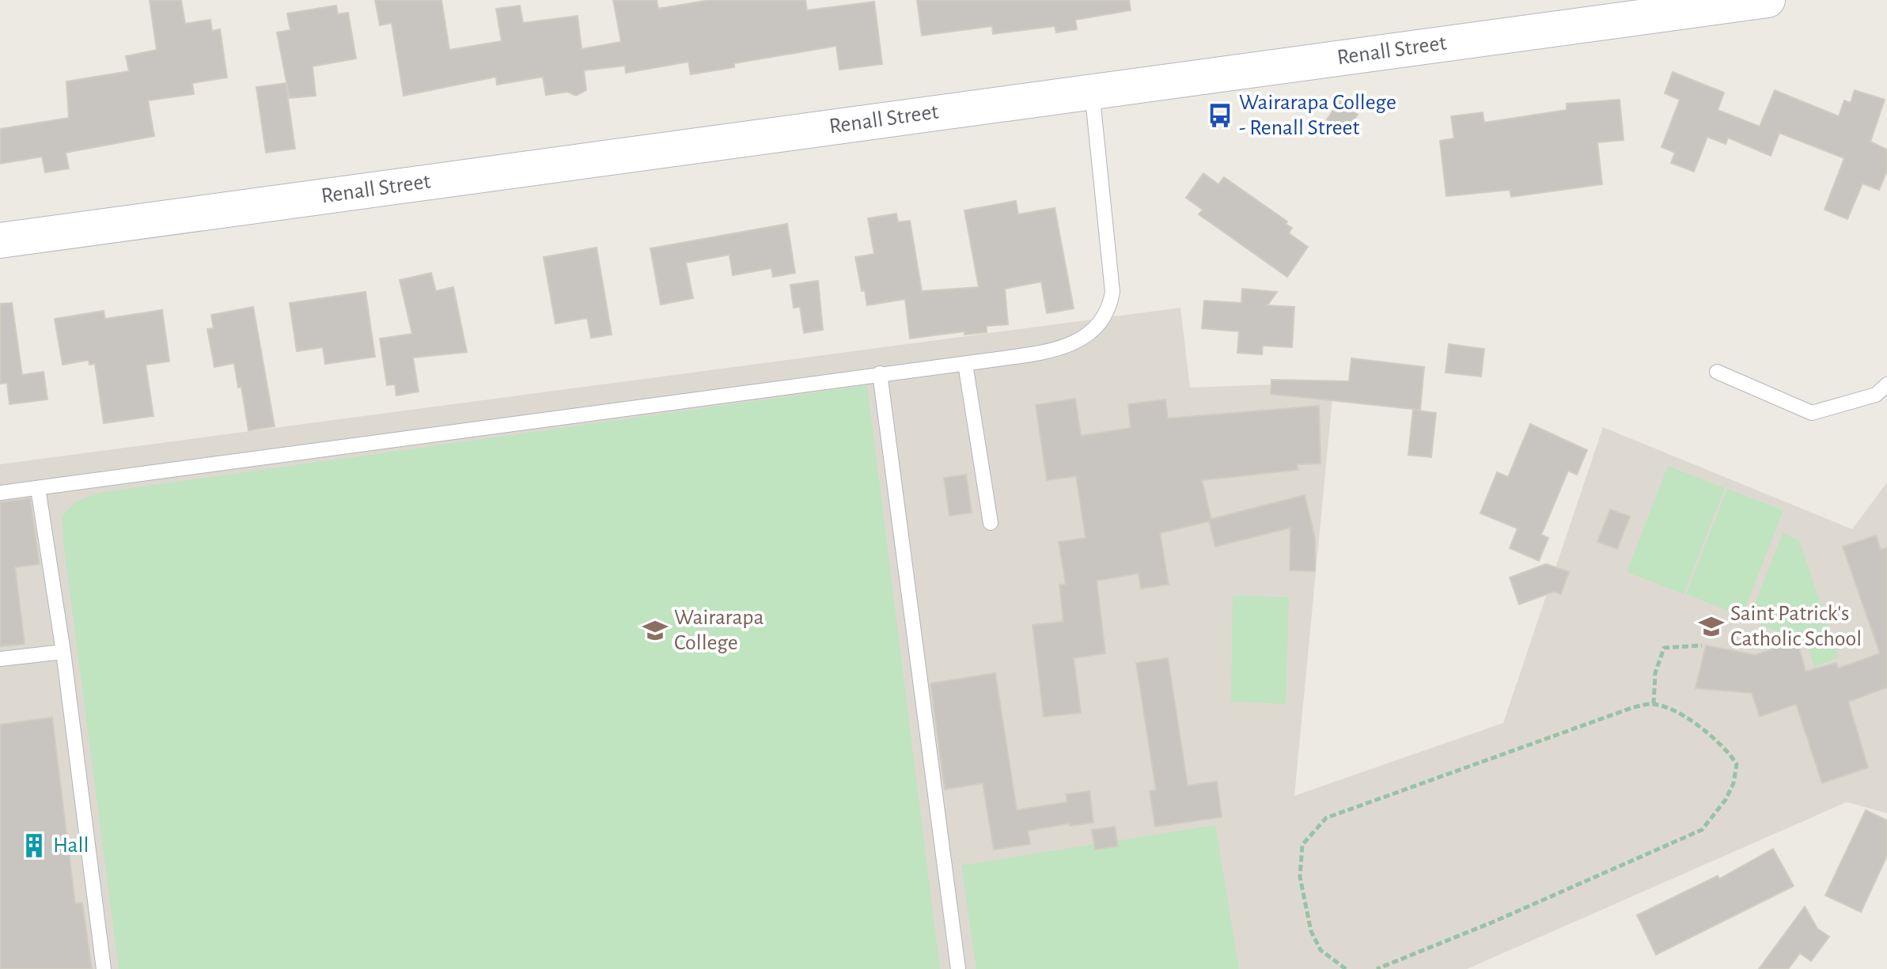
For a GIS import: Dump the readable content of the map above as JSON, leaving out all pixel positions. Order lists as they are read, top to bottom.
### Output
{
  "streets": {
    "street": ["Renall Street"]
  },
  "places": {
    "bus stop": ["Wairarapa College - Renall Street"],
    "school or university": ["Saint Patrick's Catholic School", "Wairarapa College"],
    "building": ["Hall"]
  }
}
